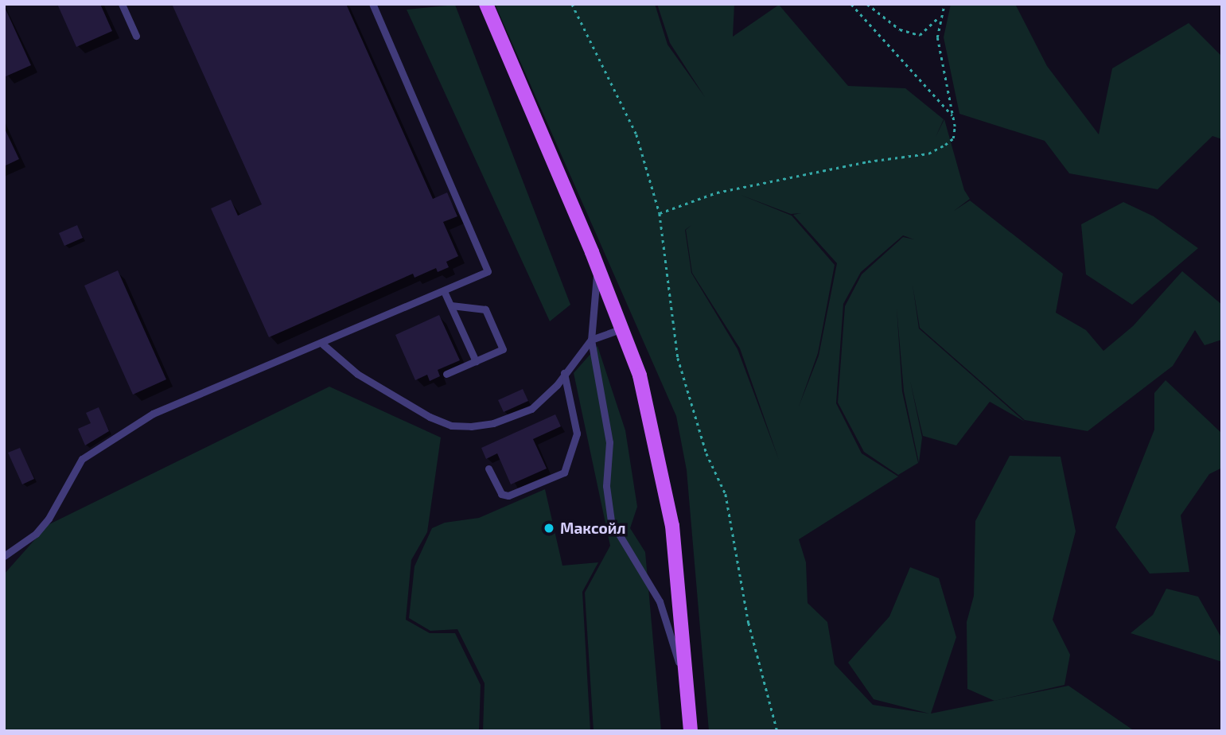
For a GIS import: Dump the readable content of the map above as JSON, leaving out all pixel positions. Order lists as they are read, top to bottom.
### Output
{
  "places": ["Максойл"]
}
